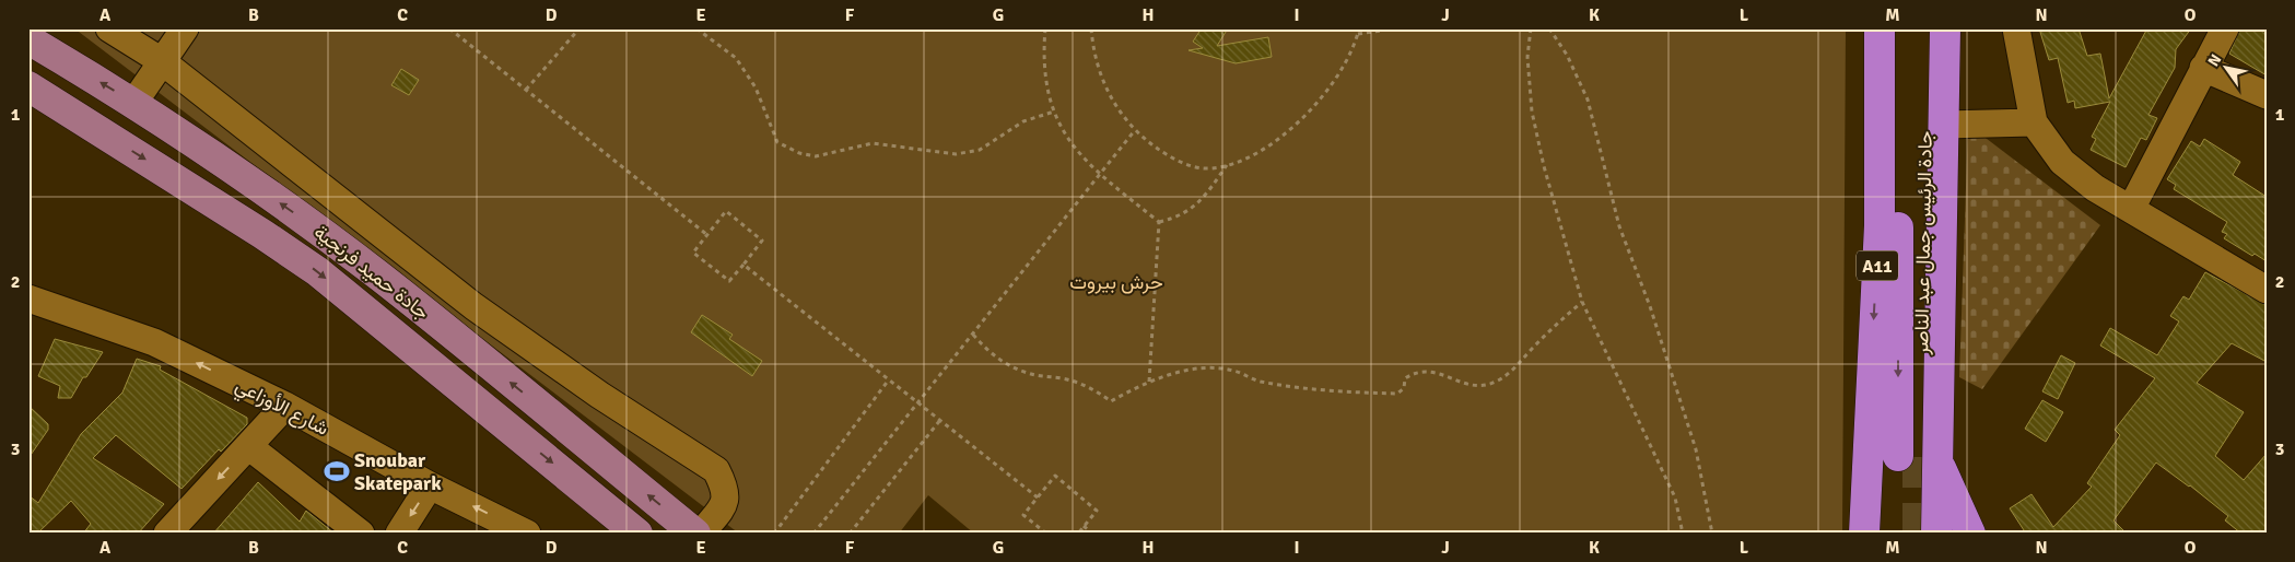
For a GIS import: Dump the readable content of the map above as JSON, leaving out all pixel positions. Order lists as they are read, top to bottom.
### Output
{
  "streets": {
    "highway": ["جادة الرئيس جمال عبد الناصر", "A11"],
    "main road": ["جادة حميد فرنجية"],
    "street": ["شارع الأوزاعي"]
  },
  "one_way": ["شارع الأوزاعي"],
  "parks": ["حرش بيروت"],
  "places": {
    "sports": ["Snoubar Skatepark"]
  },
  "north": "top left",
  "grid": {
    "columns": [
      "A",
      "B",
      "C",
      "D",
      "E",
      "F",
      "G",
      "H",
      "I",
      "J",
      "K",
      "L",
      "M",
      "N",
      "O"
    ],
    "rows": ["1", "2", "3"]
  }
}
